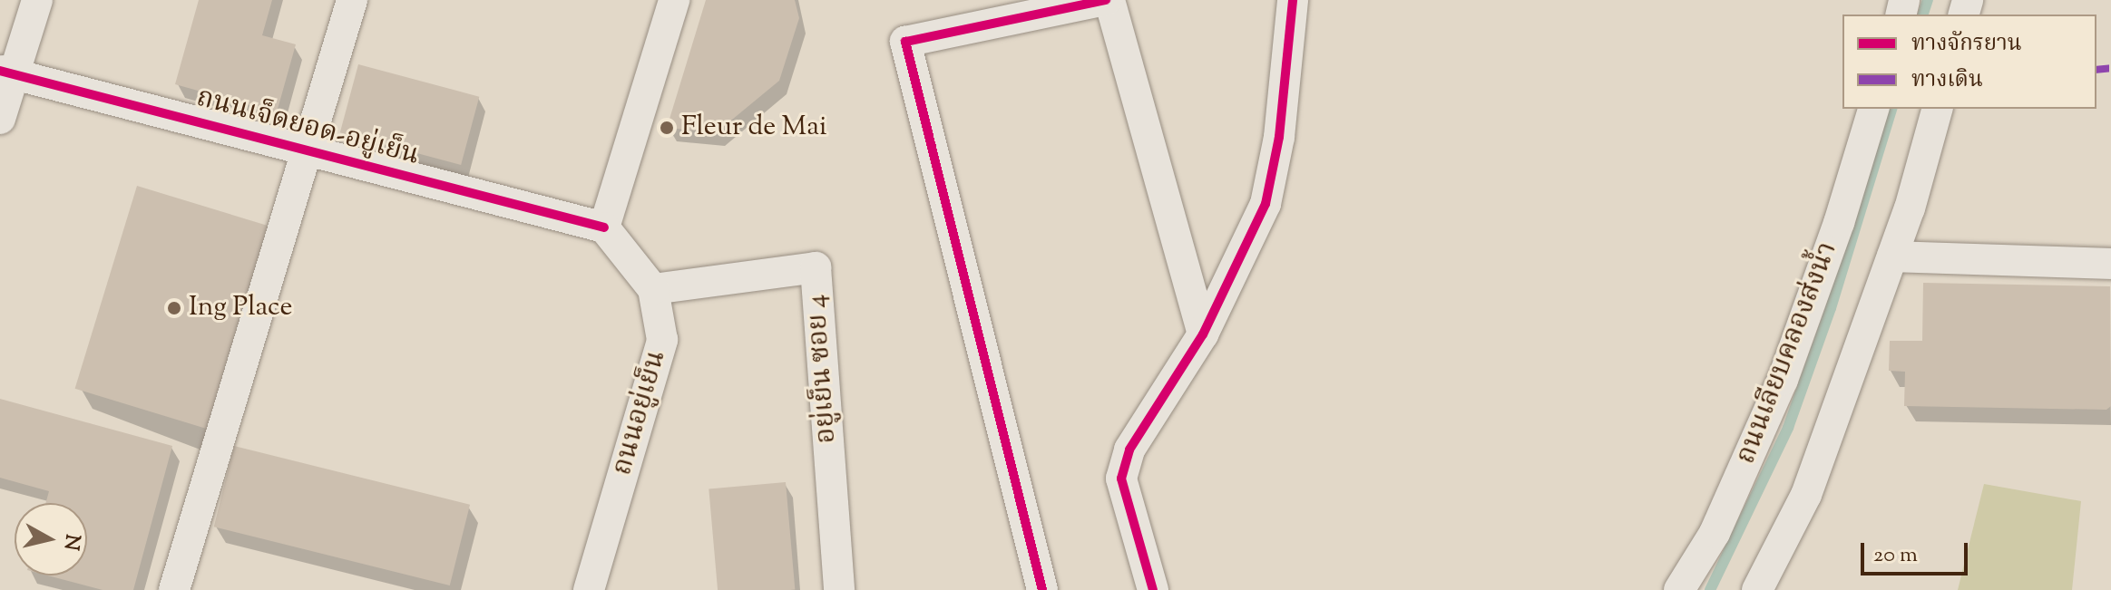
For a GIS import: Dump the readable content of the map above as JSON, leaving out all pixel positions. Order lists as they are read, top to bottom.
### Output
{
  "streets": {
    "street": [
      "ถนนเจ็ดยอด-อยู่เย็น",
      "ถนนเลียบคลองส่งน้ำ",
      "อยู่เย็น ซอย 4",
      "ถนนอยู่เย็น"
    ]
  },
  "crossings": [
    ["ถนนเจ็ดยอด-อยู่เย็น", "ถนนอยู่เย็น"],
    ["อยู่เย็น ซอย 4", "ถนนอยู่เย็น"]
  ],
  "places": ["Fleur de Mai", "Ing Place"],
  "legend": ["ทางจักรยาน", "ทางเดิน"],
  "scale_bar": "20 m",
  "north": "right"
}
